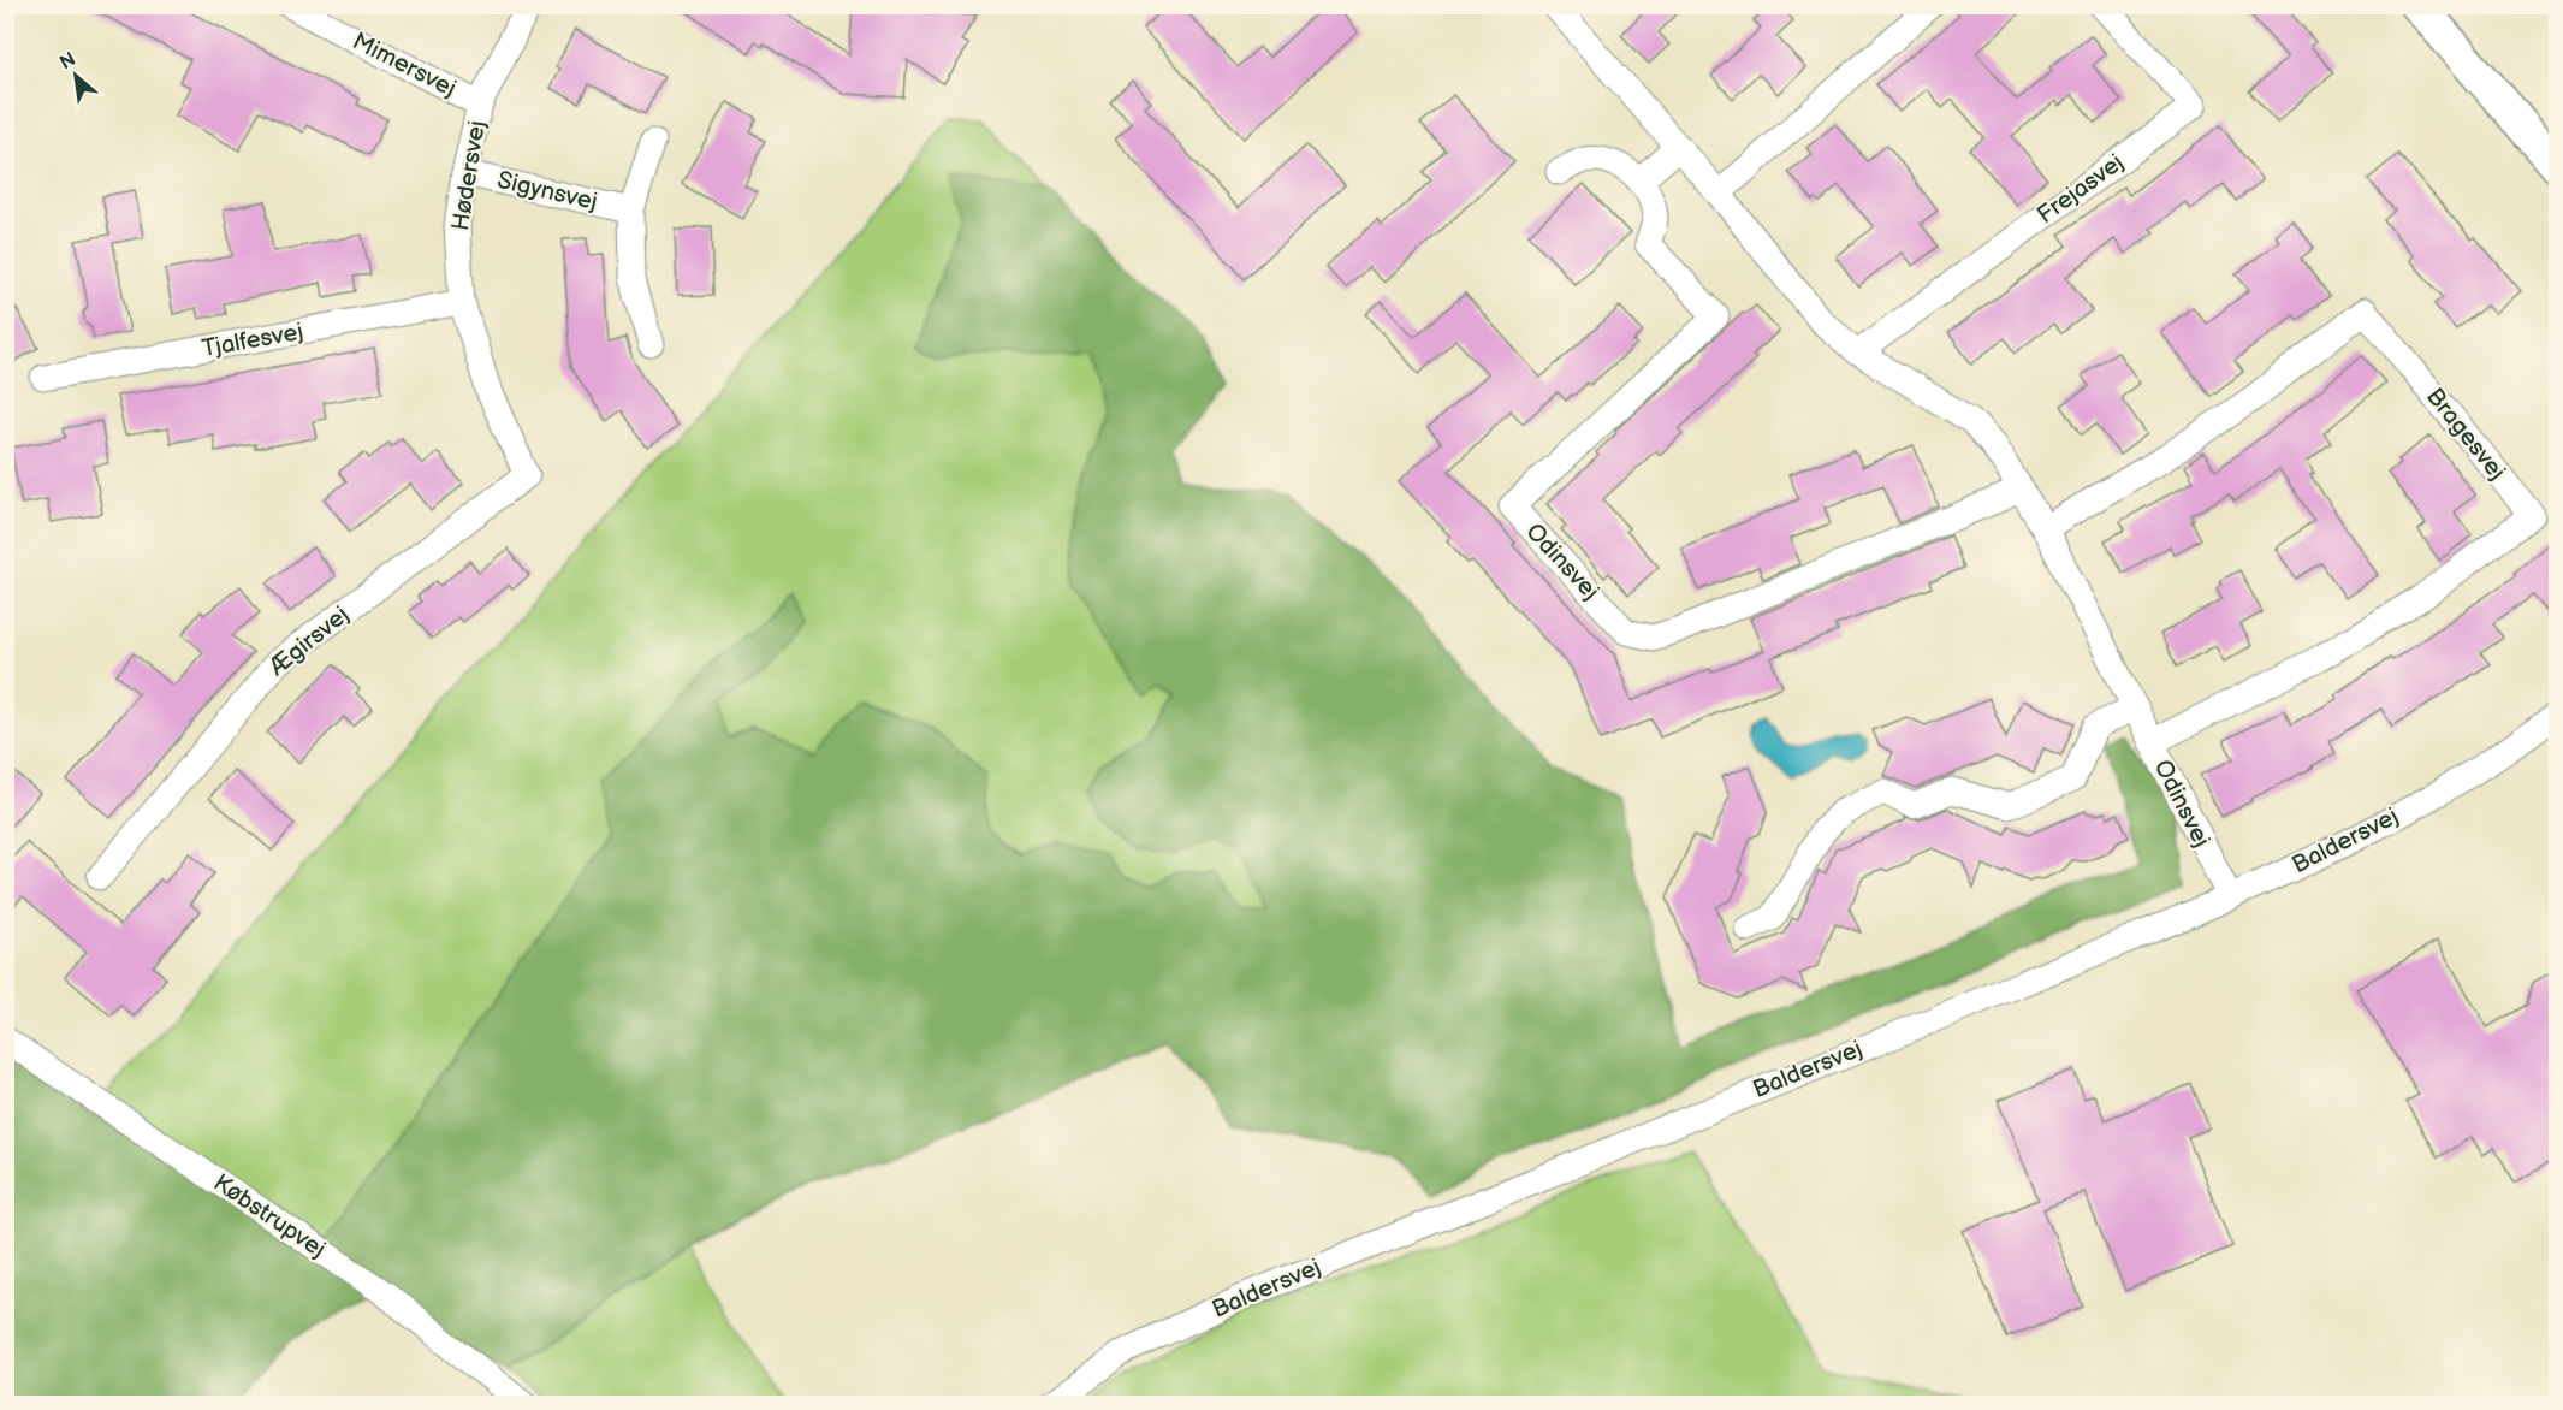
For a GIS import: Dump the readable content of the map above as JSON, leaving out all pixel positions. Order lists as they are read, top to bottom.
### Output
{
  "streets": {
    "street": [
      "Mimersvej",
      "Hødersvej",
      "Frejasvej",
      "Sigynsvej",
      "Tjalfesvej",
      "Bragesvej",
      "Odinsvej",
      "Ægirsvej",
      "Baldersvej",
      "Købstrupvej"
    ]
  },
  "crossings": [
    ["Mimersvej", "Hødersvej"],
    ["Hødersvej", "Sigynsvej"],
    ["Hødersvej", "Tjalfesvej"],
    ["Hødersvej", "Ægirsvej"],
    ["Frejasvej", "Odinsvej"],
    ["Bragesvej", "Odinsvej"],
    ["Odinsvej", "Baldersvej"]
  ],
  "north": "top left"
}
